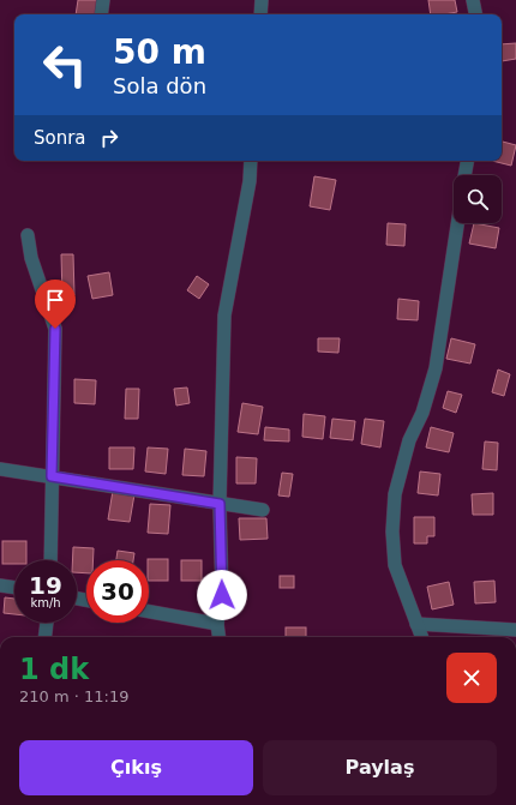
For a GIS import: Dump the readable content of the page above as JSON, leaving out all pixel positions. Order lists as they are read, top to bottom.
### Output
{
  "page": {
    "turn": ["50 m", "Sola dön"],
    "then": "Sonra",
    "speed": "19 km/h",
    "limit": "30",
    "heading": ["1 dk", "210 m · 11:19"],
    "buttons": ["Çıkış", "Paylaş"]
  }
}
